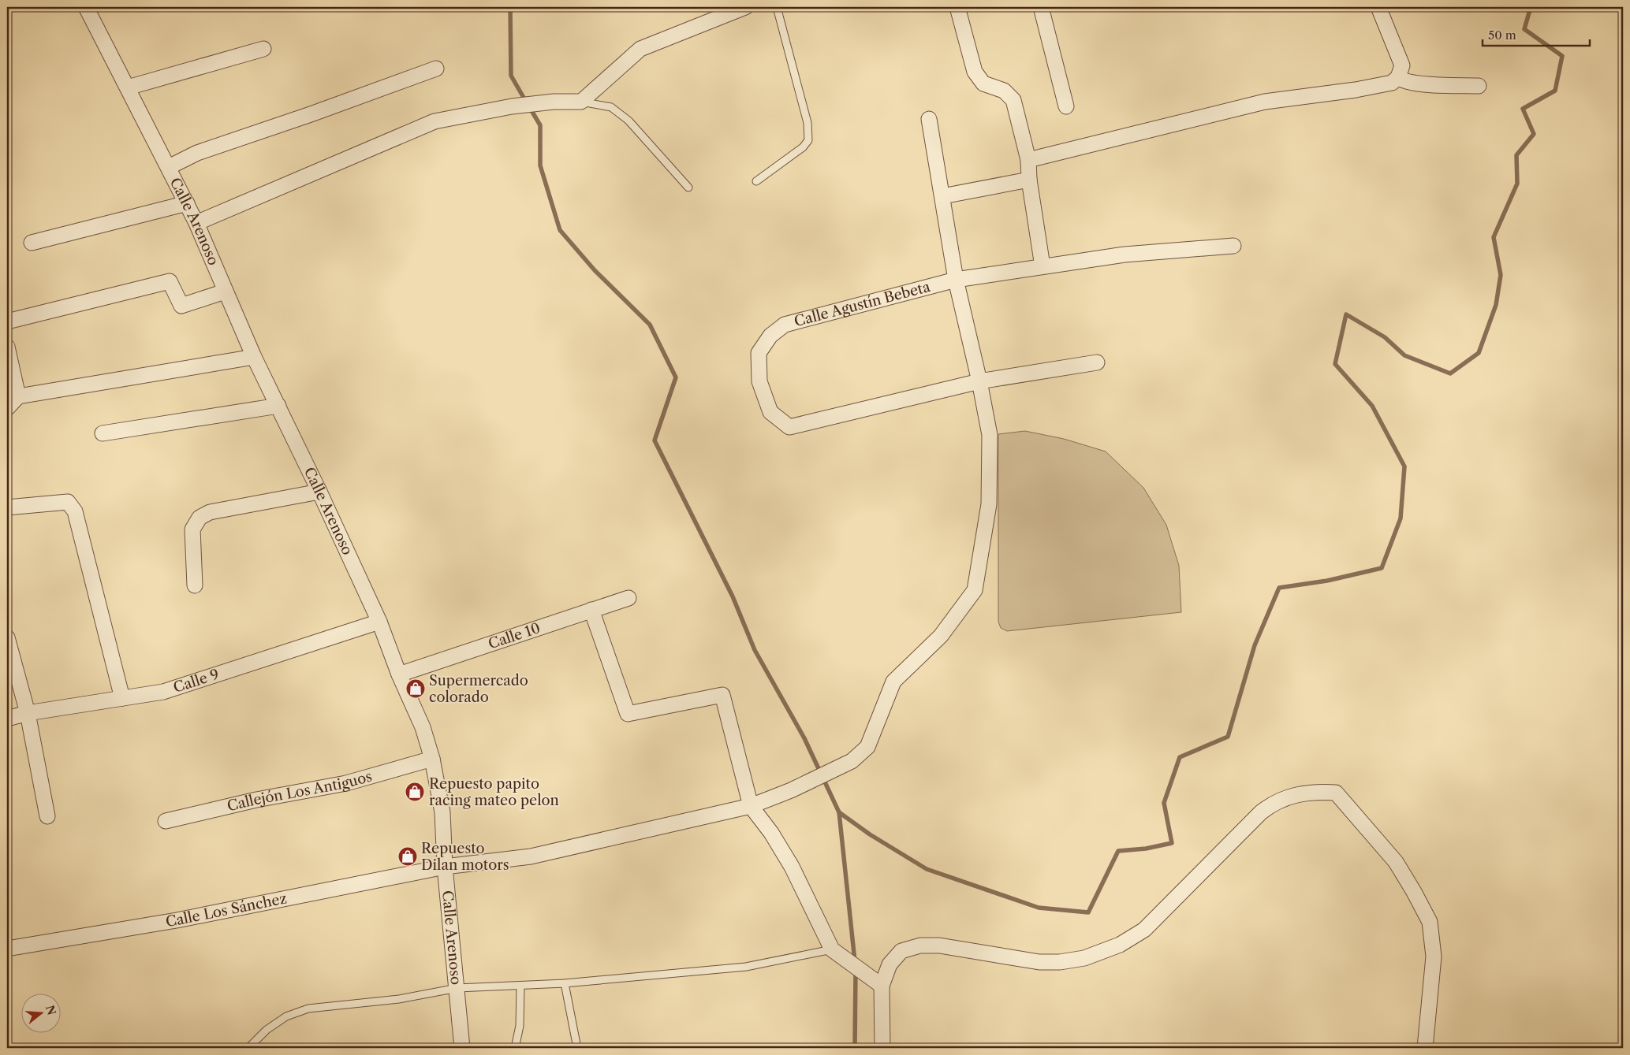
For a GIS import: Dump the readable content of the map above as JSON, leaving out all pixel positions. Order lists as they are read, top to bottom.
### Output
{
  "streets": {
    "street": [
      "Calle Arenoso",
      "Calle Agustín Bebeta",
      "Calle 10",
      "Calle 9",
      "Callejón Los Antiguos",
      "Calle Los Sánchez"
    ]
  },
  "crossings": [
    ["Calle Arenoso", "Calle 10"],
    ["Calle Arenoso", "Calle 9"],
    ["Calle Arenoso", "Callejón Los Antiguos"],
    ["Calle Arenoso", "Calle Los Sánchez"],
    ["Calle Agustín Bebeta", "Calle Los Sánchez"]
  ],
  "places": {
    "shop": ["Supermercado colorado", "Repuesto papito racing mateo pelon", "Repuesto Dilan motors"]
  },
  "scale_bar": "50 m",
  "north": "right"
}
